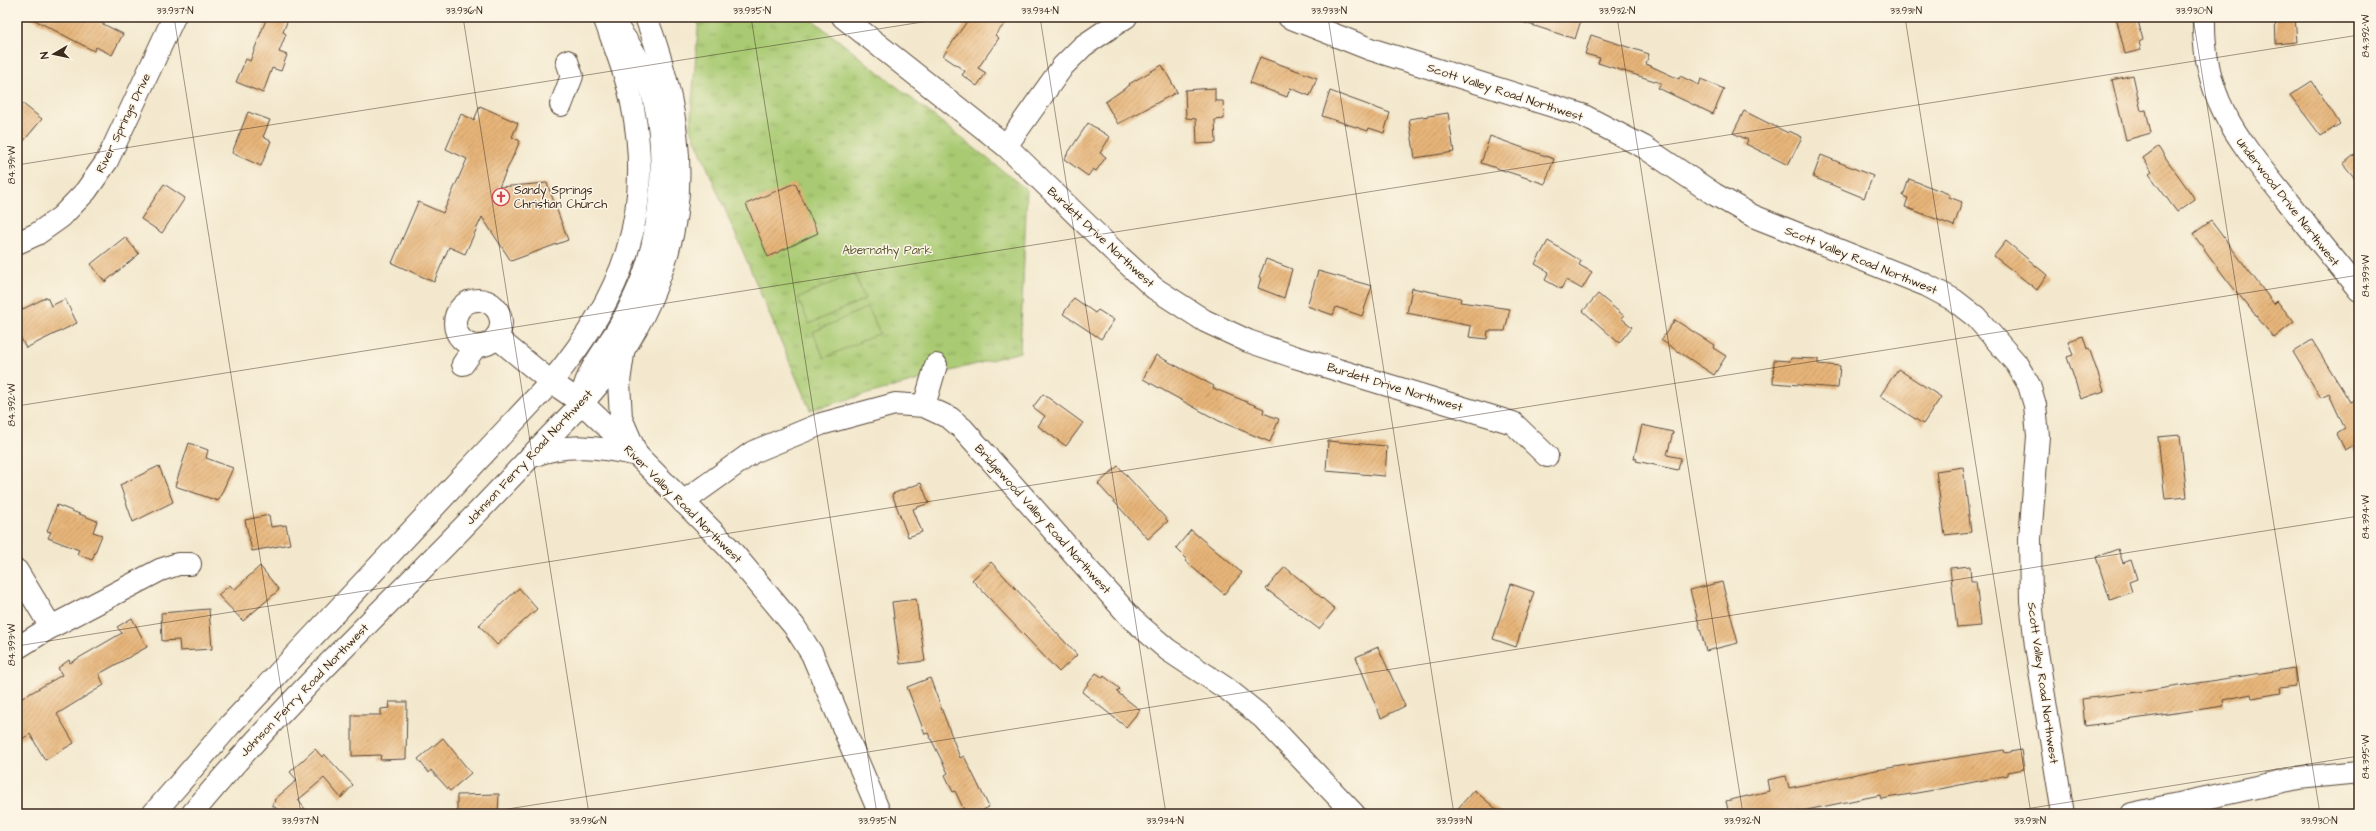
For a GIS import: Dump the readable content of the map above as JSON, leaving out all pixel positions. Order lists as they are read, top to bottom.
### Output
{
  "streets": {
    "street": [
      "Scott Valley Road Northwest",
      "River Springs Drive",
      "Underwood Drive Northwest",
      "Burdett Drive Northwest",
      "Johnson Ferry Road Northwest",
      "River Valley Road Northwest",
      "Bridgewood Valley Road Northwest"
    ]
  },
  "crossings": [
    ["Johnson Ferry Road Northwest", "River Valley Road Northwest"],
    ["River Valley Road Northwest", "Bridgewood Valley Road Northwest"]
  ],
  "parks": ["Abernathy Park"],
  "places": {
    "church": ["Sandy Springs Christian Church"]
  },
  "north": "left",
  "coordinates": [
    "33.937°N",
    "33.936°N",
    "33.935°N",
    "33.934°N",
    "33.933°N",
    "33.932°N",
    "33.931°N",
    "33.930°N",
    "84.392°W",
    "84.391°W",
    "84.393°W",
    "84.394°W",
    "84.395°W"
  ]
}
